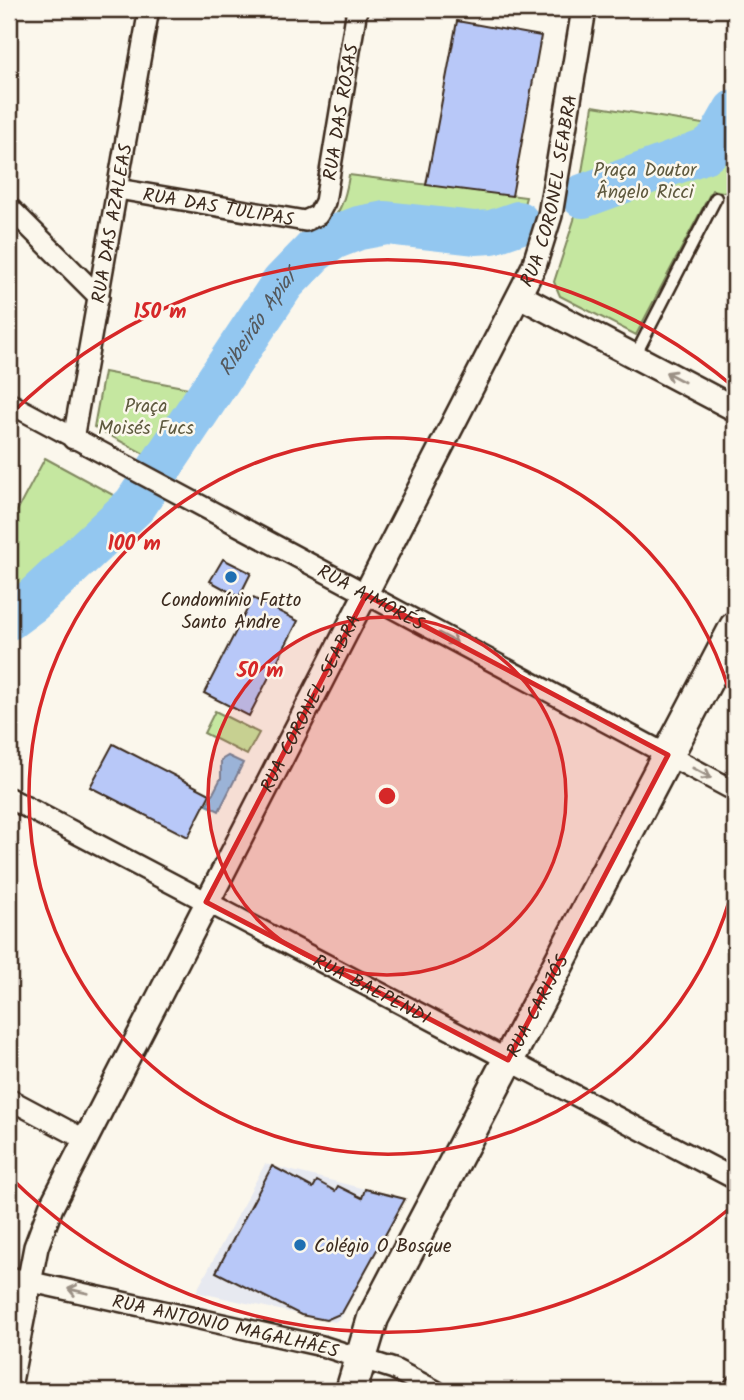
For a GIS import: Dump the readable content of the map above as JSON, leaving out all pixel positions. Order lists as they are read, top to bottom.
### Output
{
  "streets": {
    "main road": ["RUA CARIJÓS"],
    "street": [
      "RUA DAS ROSAS",
      "RUA CORONEL SEABRA",
      "RUA DAS TULIPAS",
      "RUA DAS AZALEAS",
      "RUA AIMORÉS",
      "RUA BAEPENDI",
      "RUA ANTÔNIO MAGALHÃES"
    ]
  },
  "crossings": [
    ["RUA DAS ROSAS", "RUA DAS TULIPAS"],
    ["RUA CORONEL SEABRA", "RUA AIMORÉS"],
    ["RUA CORONEL SEABRA", "RUA BAEPENDI"],
    ["RUA CORONEL SEABRA", "RUA ANTÔNIO MAGALHÃES"],
    ["RUA DAS TULIPAS", "RUA DAS AZALEAS"],
    ["RUA DAS AZALEAS", "RUA AIMORÉS"],
    ["RUA AIMORÉS", "RUA CARIJÓS"],
    ["RUA BAEPENDI", "RUA CARIJÓS"],
    ["RUA CARIJÓS", "RUA ANTÔNIO MAGALHÃES"]
  ],
  "one_way": ["RUA AIMORÉS", "RUA ANTÔNIO MAGALHÃES"],
  "water": ["Ribeirão Apiaí"],
  "parks": ["Praça Doutor Ângelo Ricci", "Praça Moisés Fucs"],
  "places": ["Condomínio Fatto Santo Andre", "Colégio O Bosque"],
  "rings": ["150 m", "100 m", "50 m"]
}
